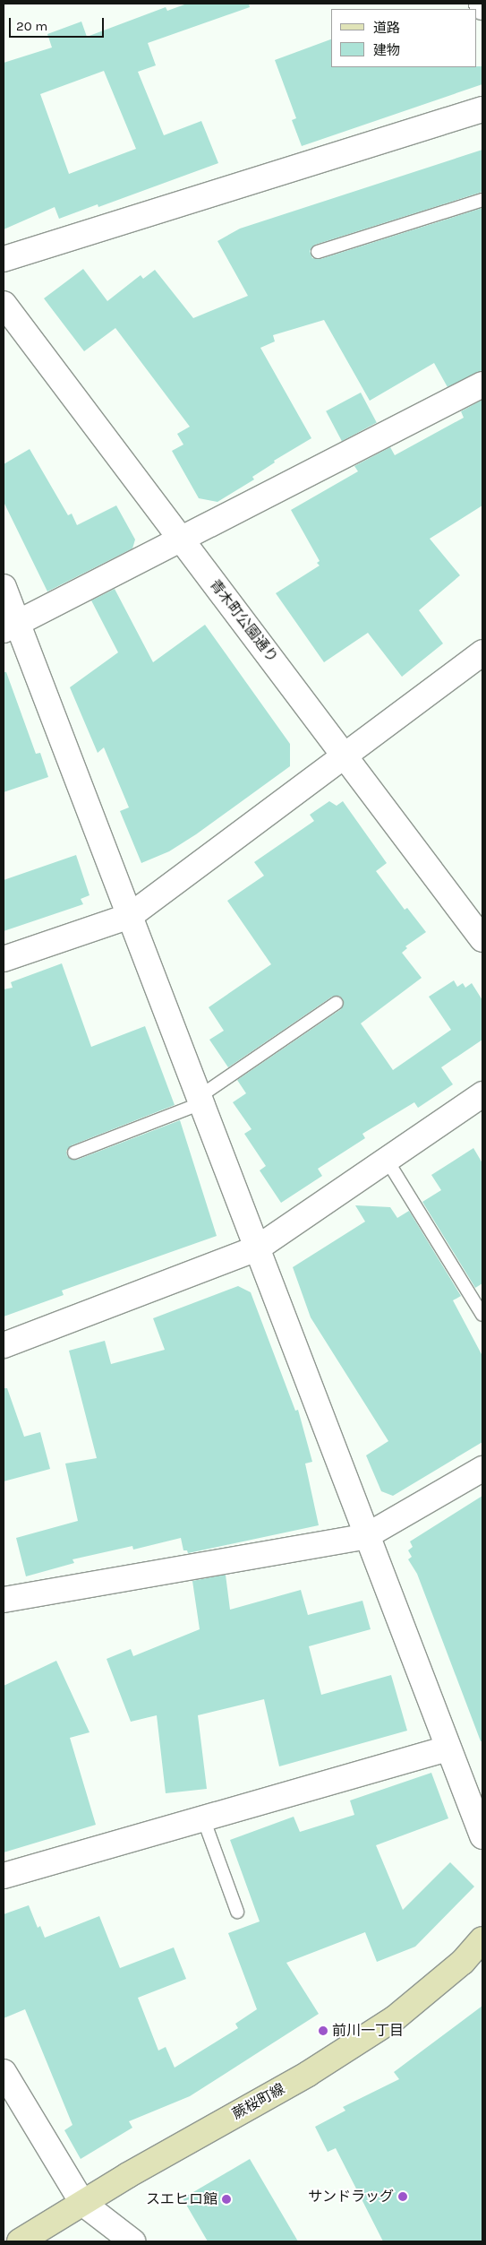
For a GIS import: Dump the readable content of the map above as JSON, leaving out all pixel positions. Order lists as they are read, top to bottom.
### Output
{
  "streets": {
    "main road": ["蕨桜町線"],
    "street": ["青木町公園通り"]
  },
  "places": ["前川一丁目", "サンドラッグ", "スエヒロ館"],
  "legend": ["道路", "建物"],
  "scale_bar": "20 m"
}
